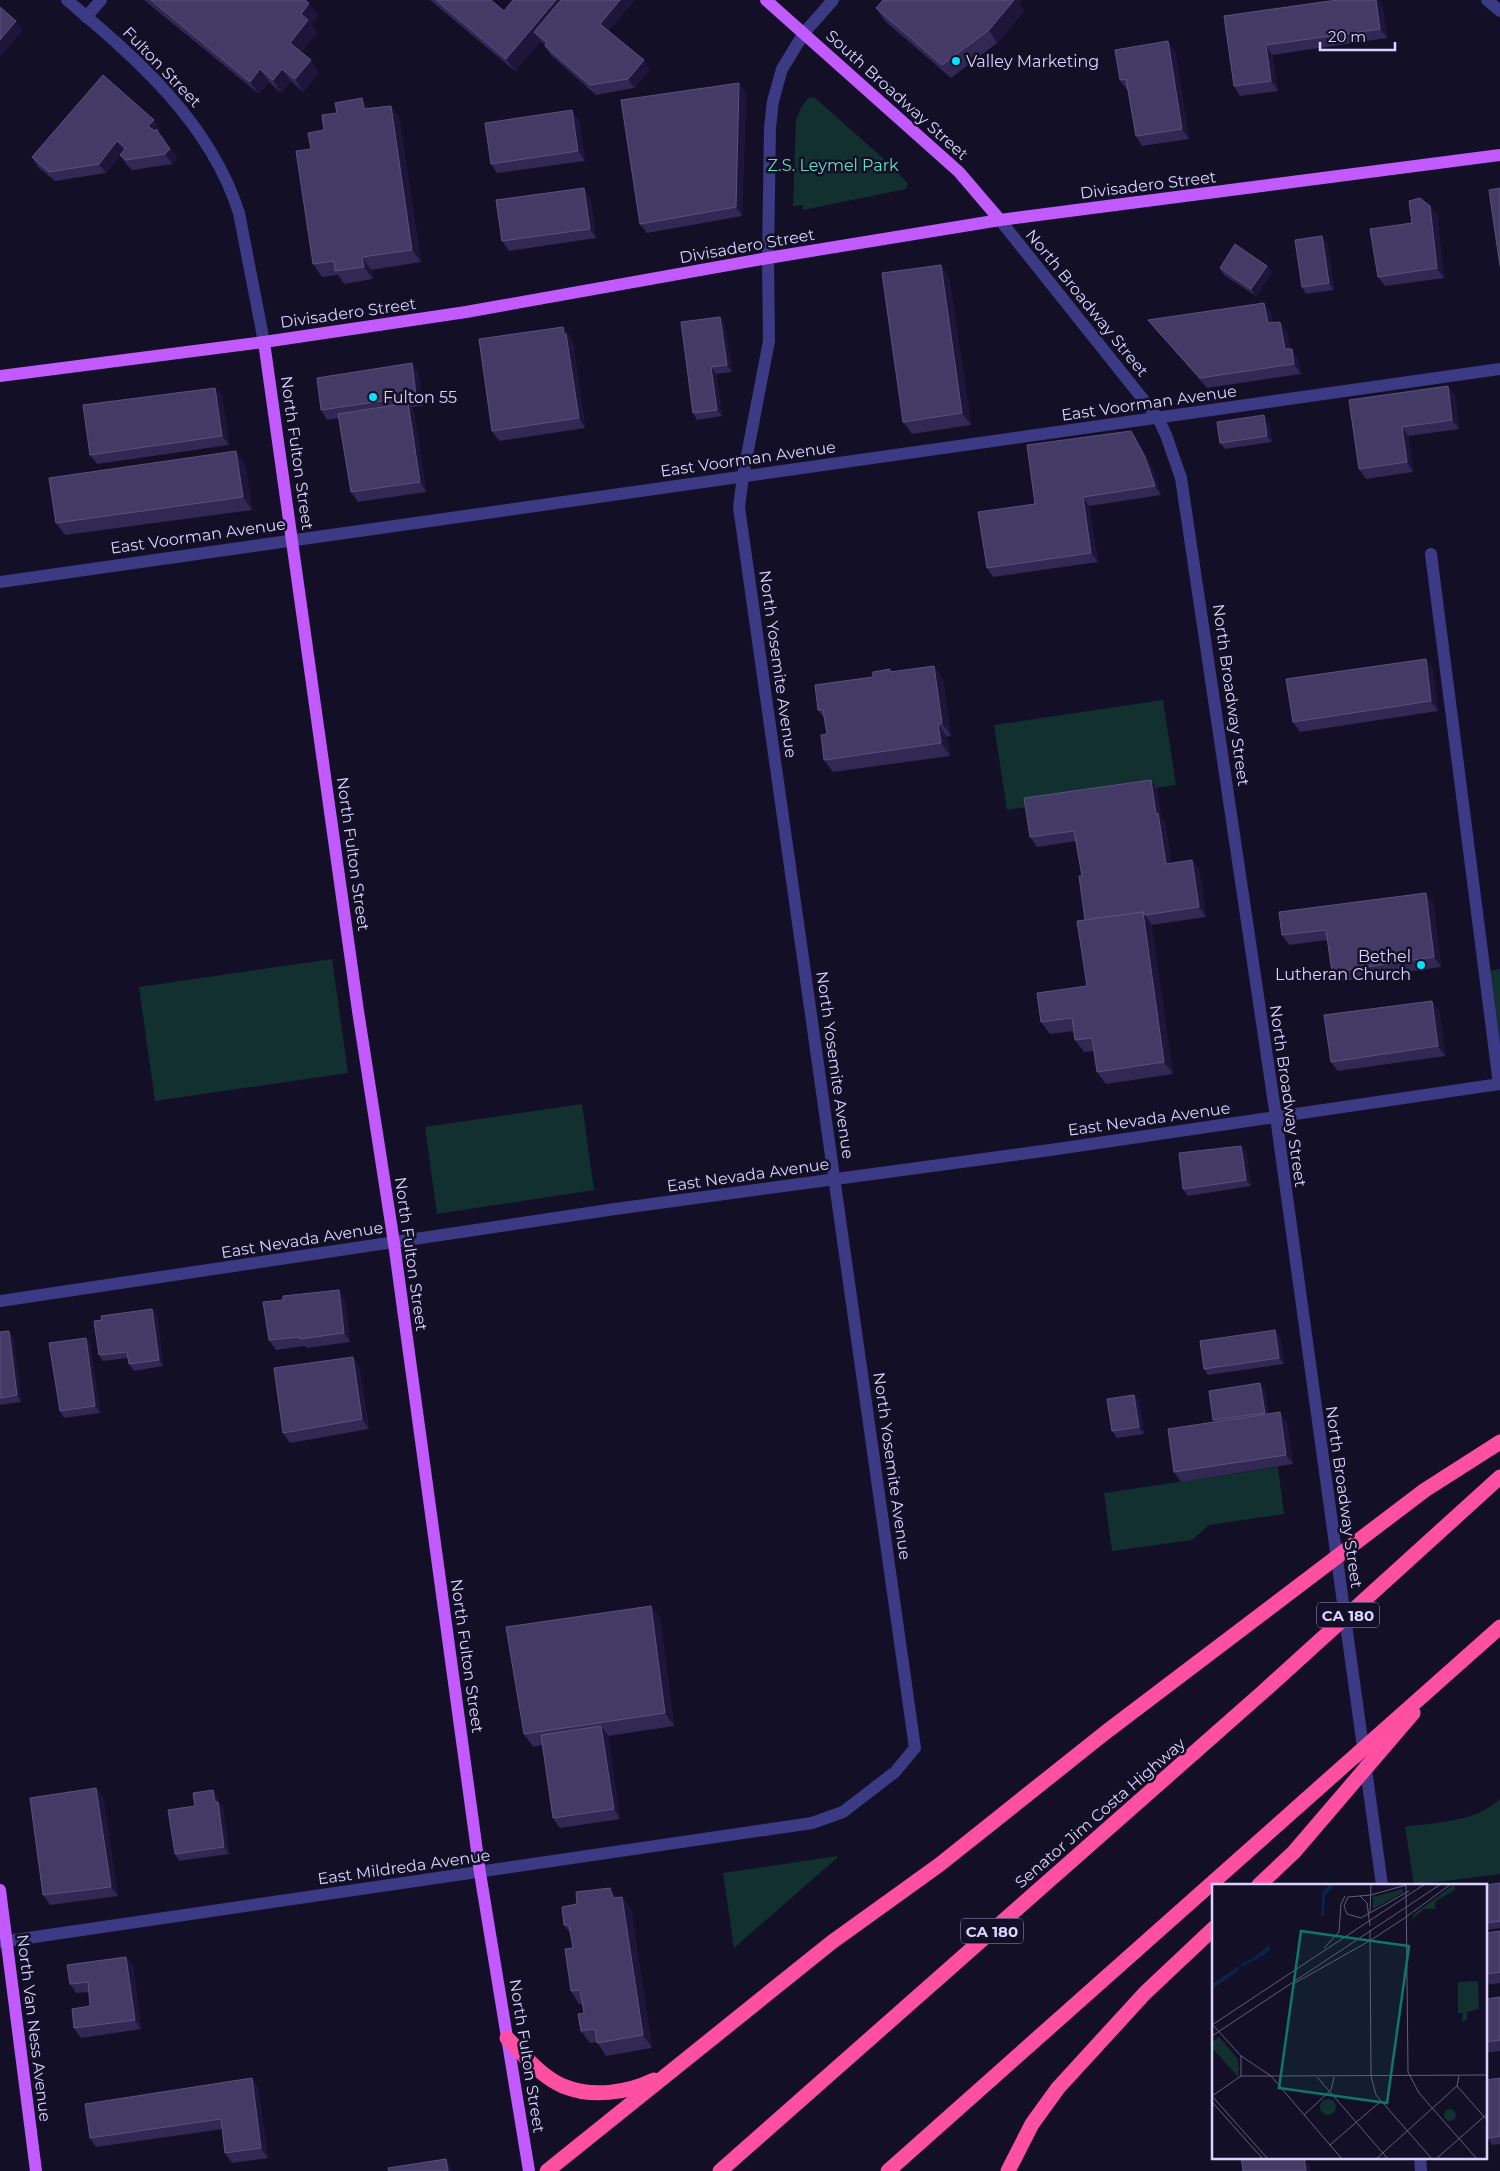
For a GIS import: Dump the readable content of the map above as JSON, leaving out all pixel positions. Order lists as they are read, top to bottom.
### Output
{
  "streets": {
    "highway": ["CA 180", "Senator Jim Costa Highway"],
    "main road": [
      "South Broadway Street",
      "Divisadero Street",
      "North Fulton Street",
      "North Van Ness Avenue"
    ],
    "street": [
      "Fulton Street",
      "North Broadway Street",
      "East Voorman Avenue",
      "North Yosemite Avenue",
      "East Nevada Avenue",
      "East Mildreda Avenue"
    ]
  },
  "crossings": [
    ["Fulton Street", "Divisadero Street"],
    ["Fulton Street", "North Fulton Street"],
    ["South Broadway Street", "Divisadero Street"],
    ["South Broadway Street", "North Broadway Street"],
    ["South Broadway Street", "North Yosemite Avenue"],
    ["Divisadero Street", "North Broadway Street"],
    ["Divisadero Street", "North Fulton Street"],
    ["Divisadero Street", "North Yosemite Avenue"],
    ["North Broadway Street", "East Voorman Avenue"],
    ["North Broadway Street", "East Nevada Avenue"],
    ["East Voorman Avenue", "North Fulton Street"],
    ["East Voorman Avenue", "North Yosemite Avenue"],
    ["North Fulton Street", "East Nevada Avenue"],
    ["North Fulton Street", "East Mildreda Avenue"],
    ["North Yosemite Avenue", "East Nevada Avenue"],
    ["North Yosemite Avenue", "East Mildreda Avenue"],
    ["East Mildreda Avenue", "North Van Ness Avenue"]
  ],
  "parks": ["Z.S. Leymel Park"],
  "places": ["Valley Marketing", "Fulton 55", "Bethel Lutheran Church"],
  "scale_bar": "20 m"
}
